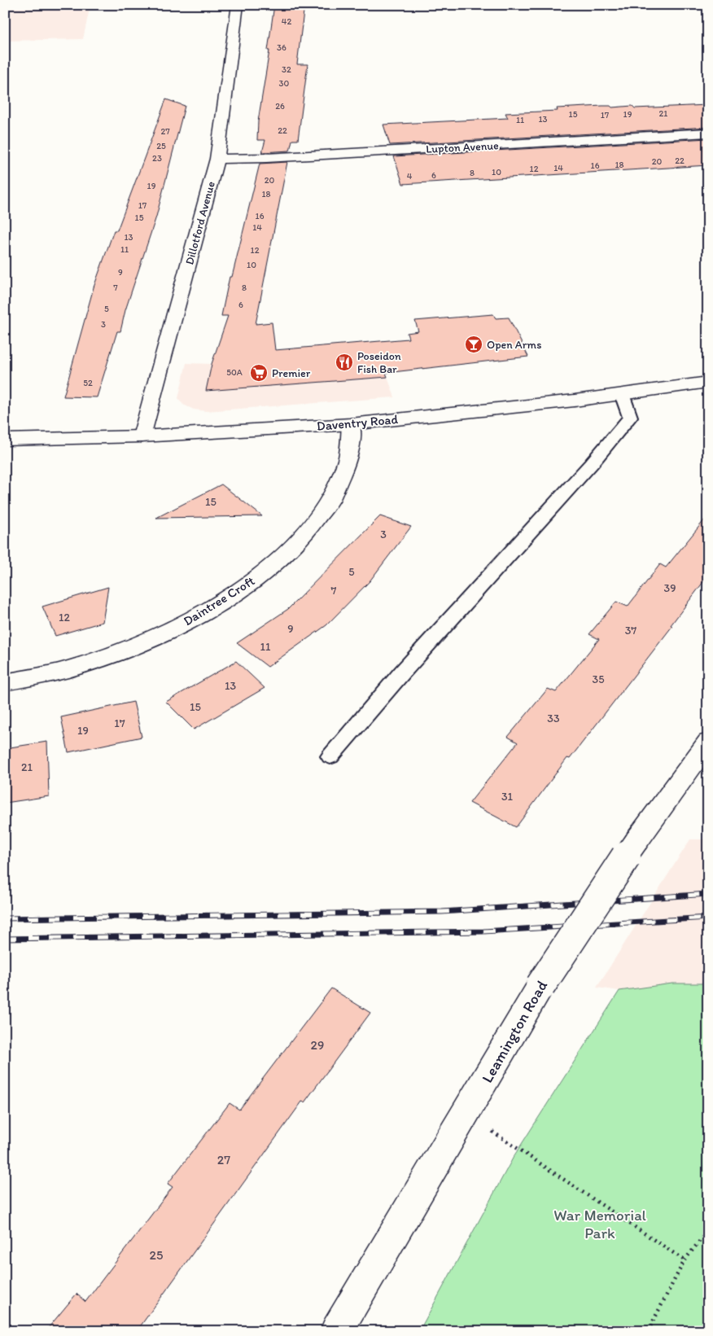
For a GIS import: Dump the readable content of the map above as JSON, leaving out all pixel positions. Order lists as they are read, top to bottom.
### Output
{
  "streets": {
    "street": [
      "Lupton Avenue",
      "Dillotford Avenue",
      "Daventry Road",
      "Daintree Croft",
      "Leamington Road"
    ]
  },
  "crossings": [
    ["Lupton Avenue", "Dillotford Avenue"],
    ["Dillotford Avenue", "Daventry Road"],
    ["Daventry Road", "Daintree Croft"]
  ],
  "parks": ["War Memorial Park"],
  "places": {
    "bar": ["Open Arms"],
    "restaurant": ["Poseidon Fish Bar"],
    "supermarket": ["Premier"]
  },
  "house_numbers": [
    "42",
    "36",
    "32",
    "30",
    "26",
    "21",
    "15",
    "19",
    "17",
    "13",
    "11",
    "22",
    "27",
    "25",
    "23",
    "22",
    "20",
    "18",
    "16",
    "14",
    "12",
    "10",
    "8",
    "6",
    "4",
    "20",
    "19",
    "18",
    "17",
    "16",
    "15",
    "14",
    "13",
    "11",
    "12",
    "10",
    "9",
    "7",
    "8",
    "6",
    "5",
    "3",
    "50A",
    "52",
    "15",
    "3",
    "5",
    "39",
    "7",
    "12",
    "9",
    "37",
    "11",
    "35",
    "13",
    "15",
    "33",
    "17",
    "19",
    "21",
    "31",
    "29",
    "27",
    "25"
  ]
}
